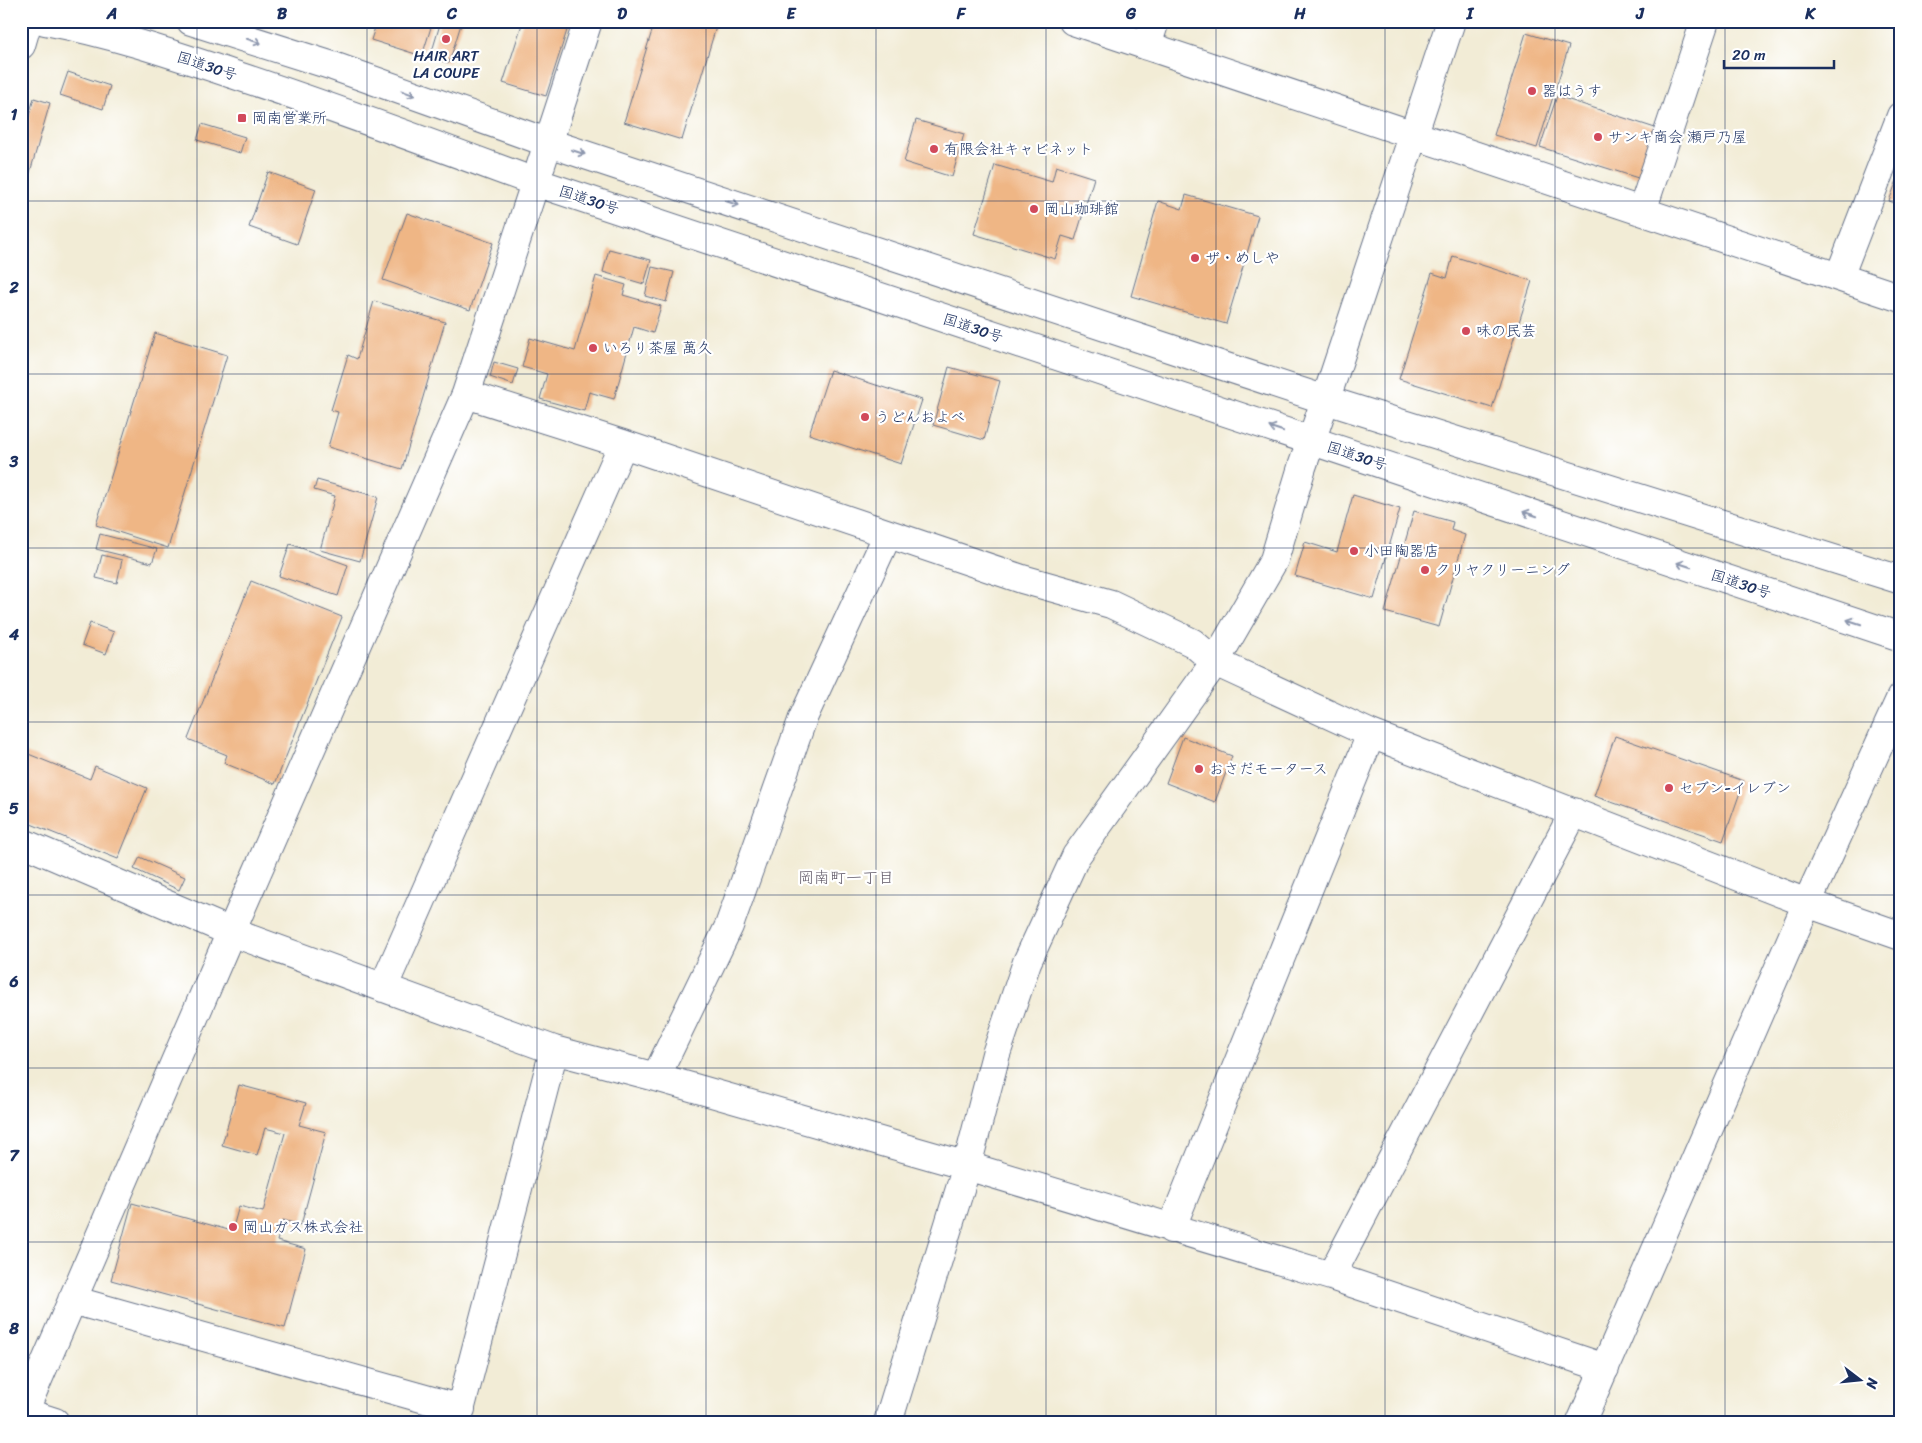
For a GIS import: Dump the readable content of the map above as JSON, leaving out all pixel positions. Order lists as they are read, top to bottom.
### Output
{
  "streets": {
    "main road": ["国道30号"]
  },
  "districts": ["岡南町一丁目"],
  "places": {
    "other": [
      "HAIR ART LA COUPE",
      "器はうす",
      "サンキ商会 瀬戸乃屋",
      "有限会社キャビネット",
      "岡山珈琲館",
      "ザ・めしや",
      "味の民芸",
      "いろり茶屋 萬久",
      "うどんおよべ",
      "小田陶器店",
      "クリヤクリーニング",
      "おさだモータース",
      "セブン-イレブン",
      "岡山ガス株式会社"
    ],
    "transit": ["岡南営業所"]
  },
  "scale_bar": "20 m",
  "north": "right",
  "grid": {
    "columns": [
      "A",
      "B",
      "C",
      "D",
      "E",
      "F",
      "G",
      "H",
      "I",
      "J",
      "K"
    ],
    "rows": [
      "1",
      "2",
      "3",
      "4",
      "5",
      "6",
      "7",
      "8"
    ]
  }
}
